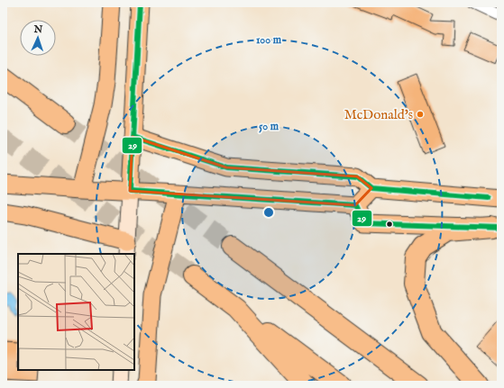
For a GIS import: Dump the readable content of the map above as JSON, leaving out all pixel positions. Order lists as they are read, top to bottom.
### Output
{
  "places": ["McDonald's"],
  "lines": ["transit line 29"],
  "north": "top",
  "rings": ["100 m", "50 m"]
}
